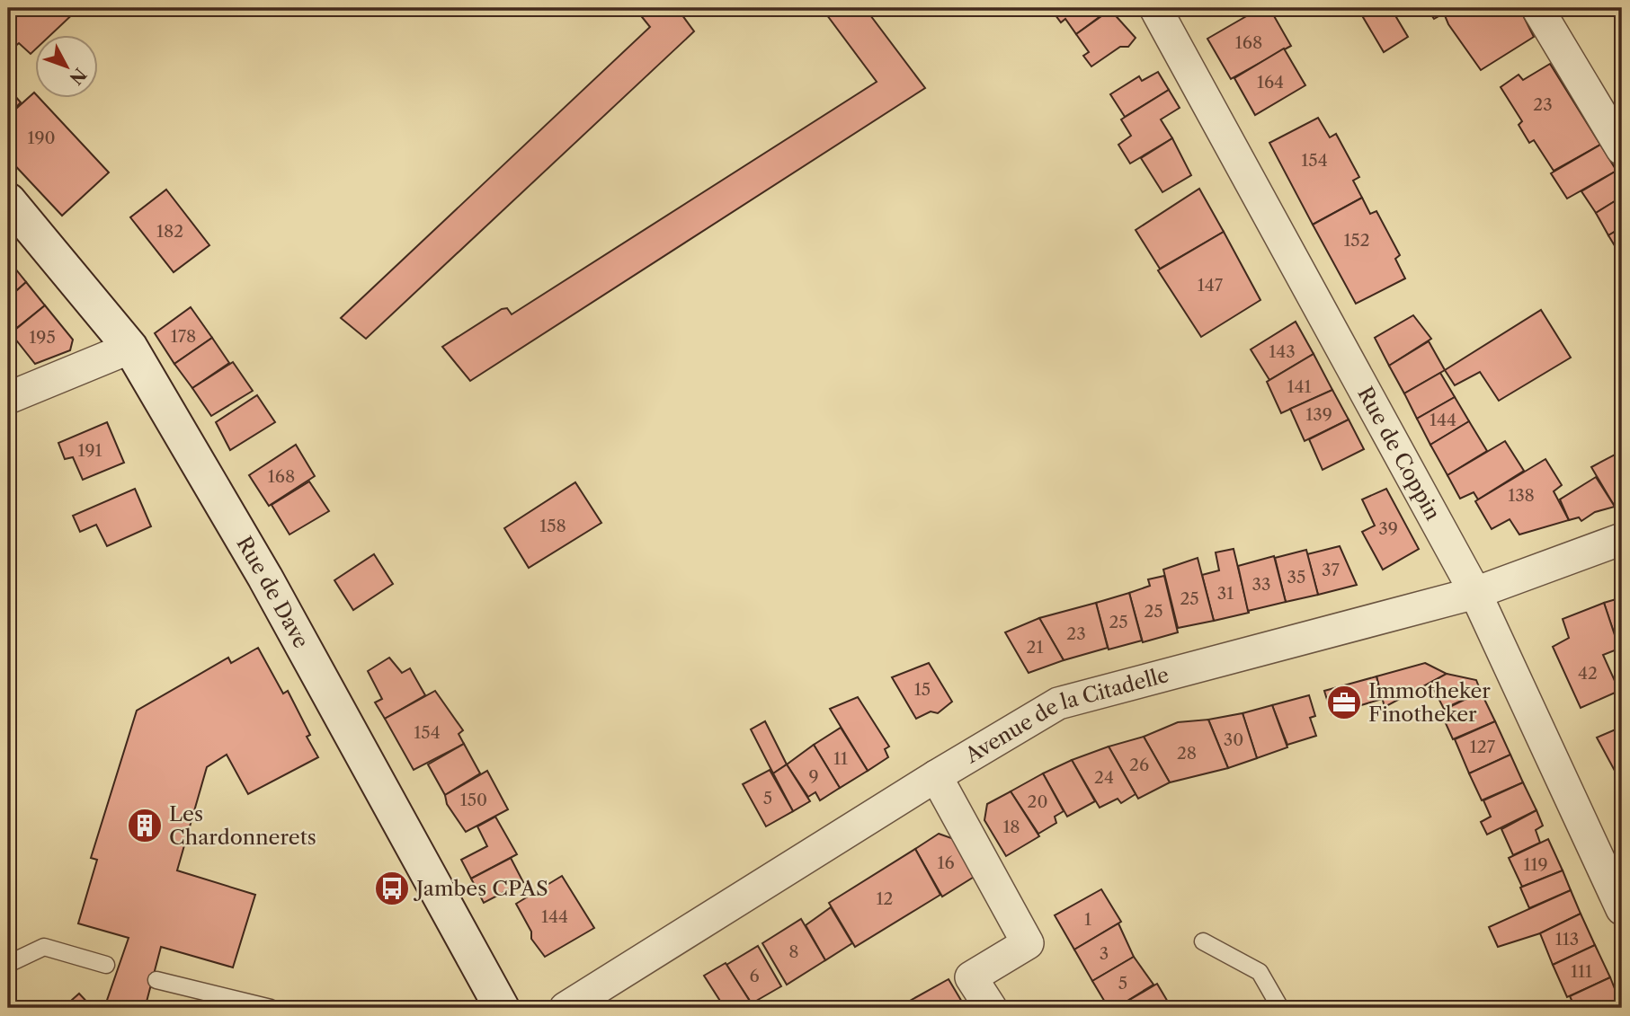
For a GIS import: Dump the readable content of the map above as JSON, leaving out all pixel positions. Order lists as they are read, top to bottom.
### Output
{
  "streets": {
    "main road": ["Rue de Dave"],
    "street": ["Rue de Coppin", "Avenue de la Citadelle"]
  },
  "crossings": [
    ["Rue de Coppin", "Avenue de la Citadelle"]
  ],
  "places": {
    "office": ["Immotheker Finotheker"],
    "building": ["Les Chardonnerets"],
    "bus stop": ["Jambes CPAS"]
  },
  "house_numbers": [
    "168",
    "164",
    "23",
    "190",
    "154",
    "182",
    "152",
    "147",
    "178",
    "195",
    "143",
    "141",
    "139",
    "144",
    "191",
    "168",
    "138",
    "158",
    "39",
    "37",
    "35",
    "33",
    "31",
    "25",
    "25",
    "25",
    "23",
    "21",
    "42",
    "15",
    "154",
    "30",
    "127",
    "28",
    "11",
    "26",
    "9",
    "24",
    "5",
    "150",
    "20",
    "18",
    "16",
    "119",
    "12",
    "144",
    "1",
    "113",
    "8",
    "3",
    "111",
    "6",
    "5"
  ],
  "north": "bottom right"
}
